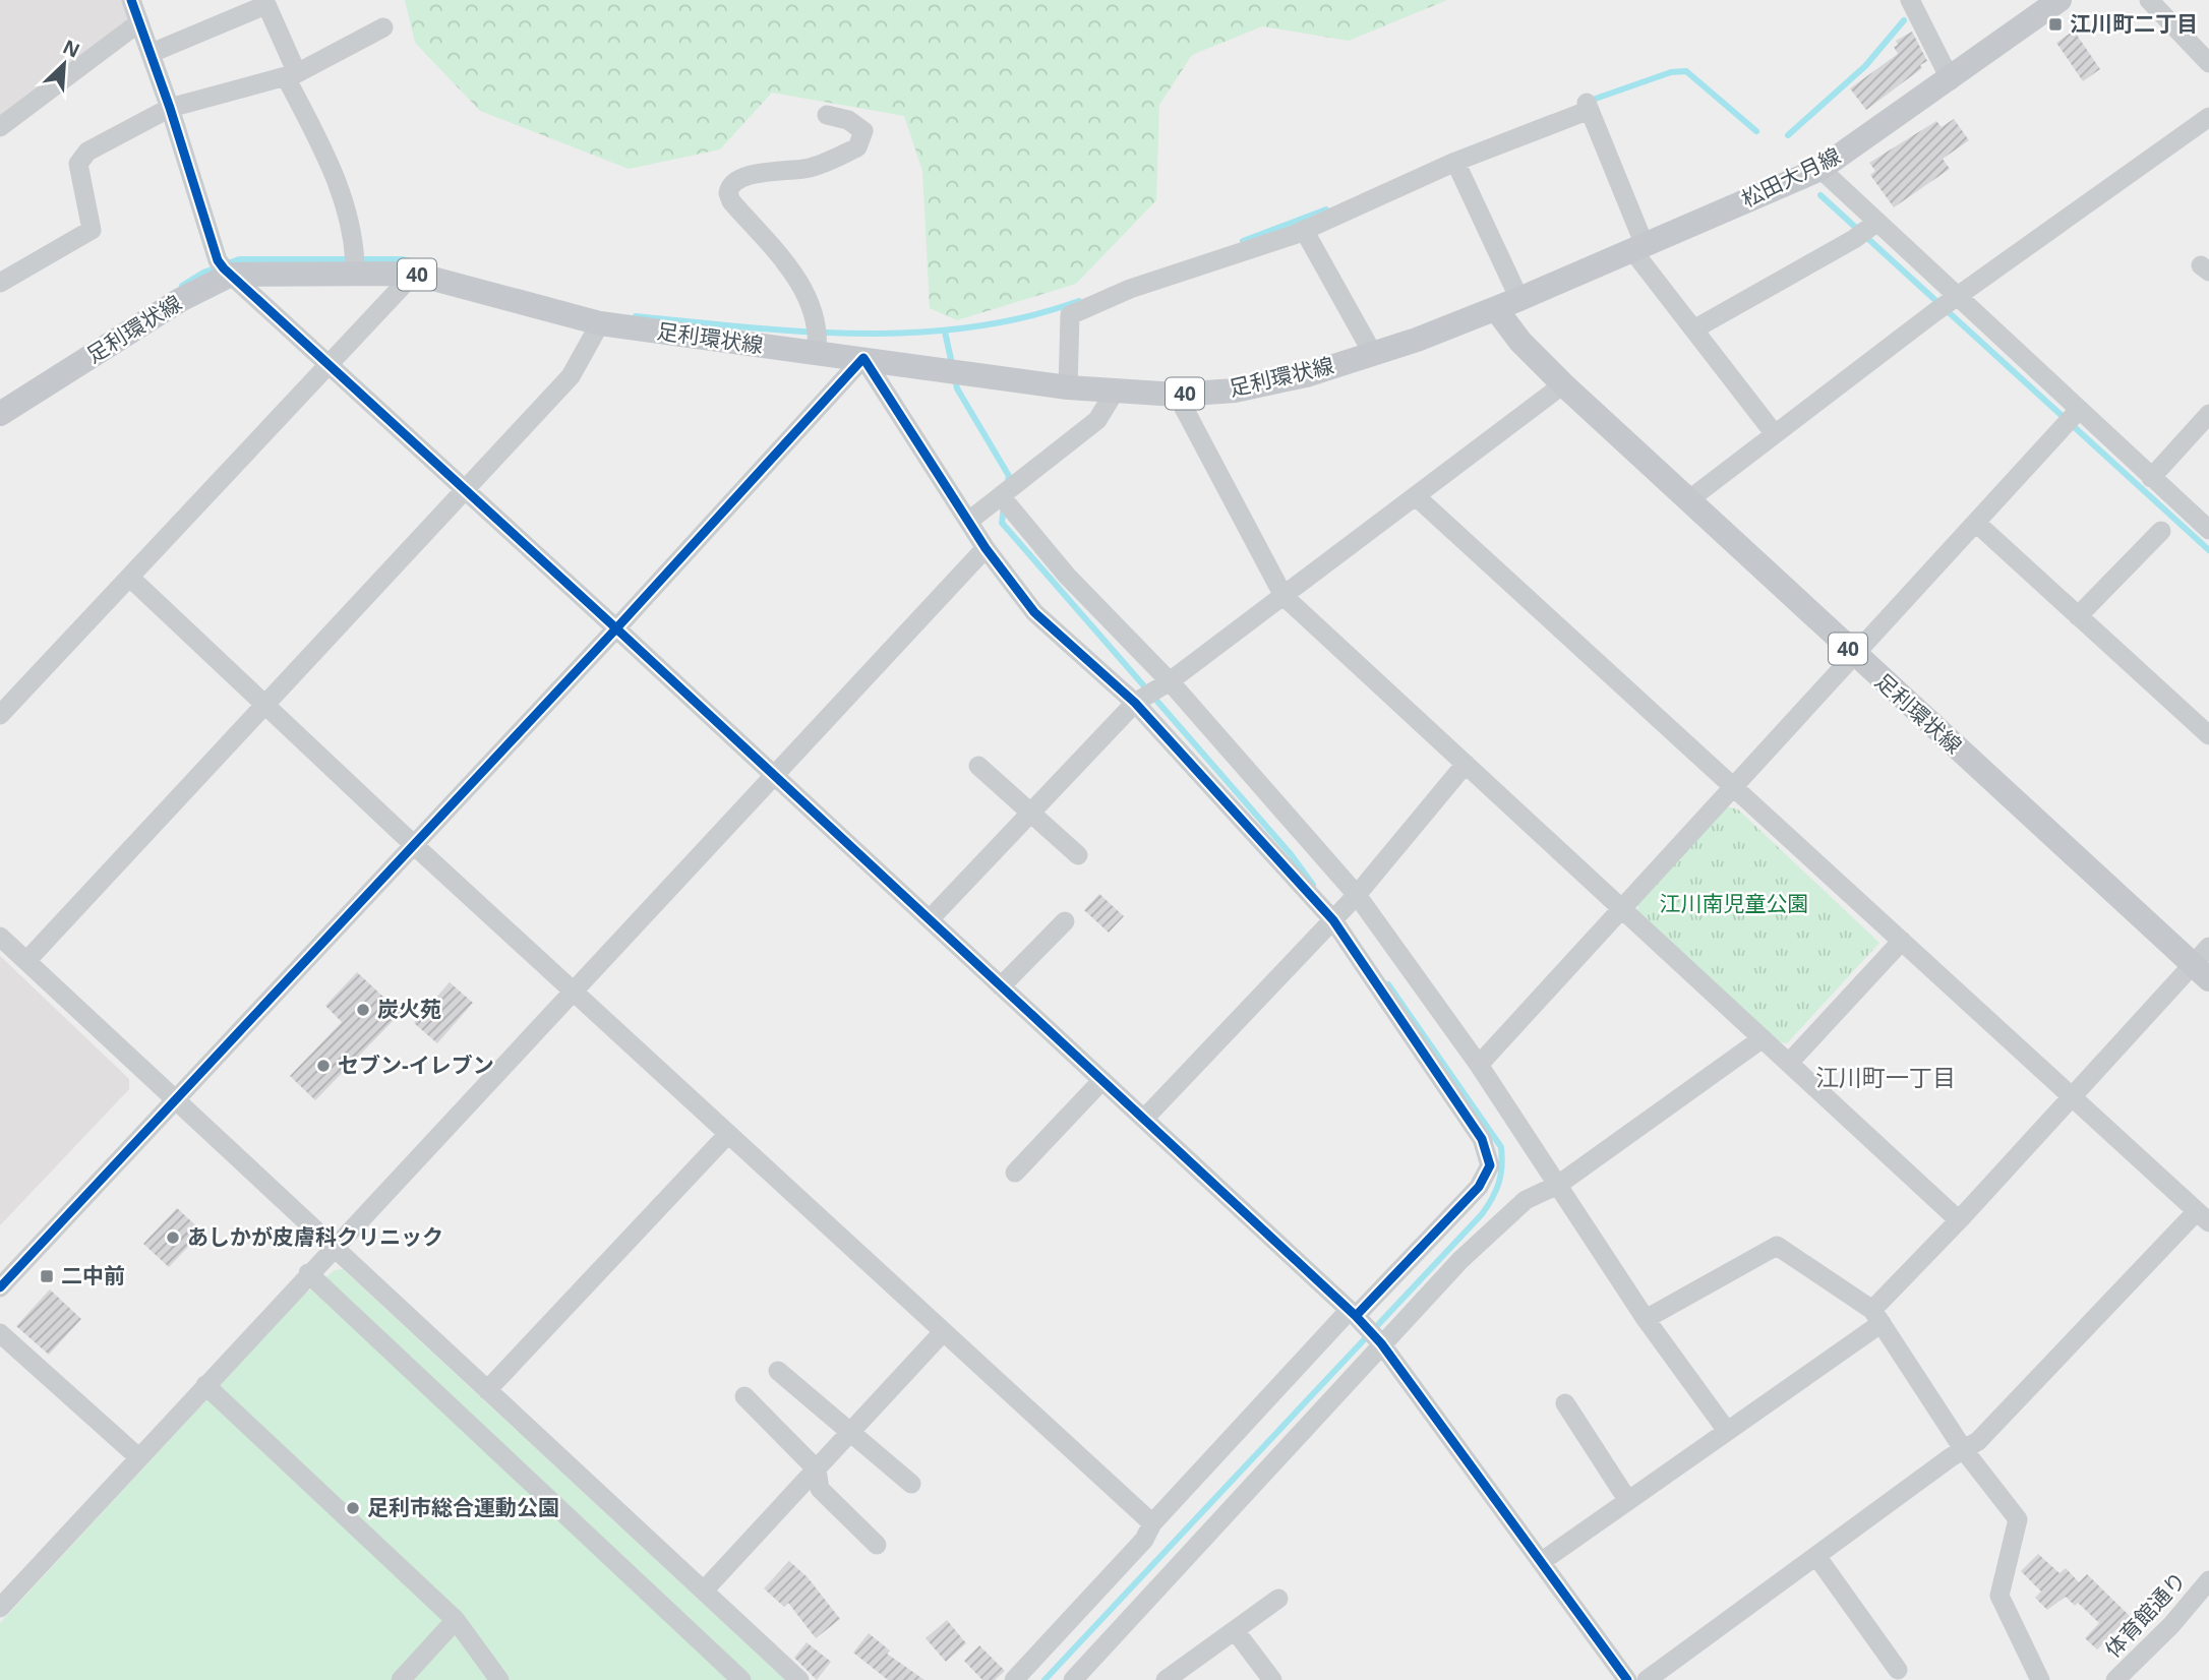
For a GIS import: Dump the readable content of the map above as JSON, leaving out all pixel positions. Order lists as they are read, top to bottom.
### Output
{
  "streets": {
    "main road": ["松田大月線", "40", "足利環状線"],
    "street": ["体育館通り"]
  },
  "crossings": [
    ["松田大月線", "足利環状線"]
  ],
  "districts": ["江川町一丁目"],
  "parks": ["江川南児童公園"],
  "places": {
    "transit": ["江川町二丁目", "二中前"],
    "other": [
      "炭火苑",
      "セブン-イレブン",
      "あしかが皮膚科クリニック",
      "足利市総合運動公園"
    ]
  },
  "north": "top right"
}
